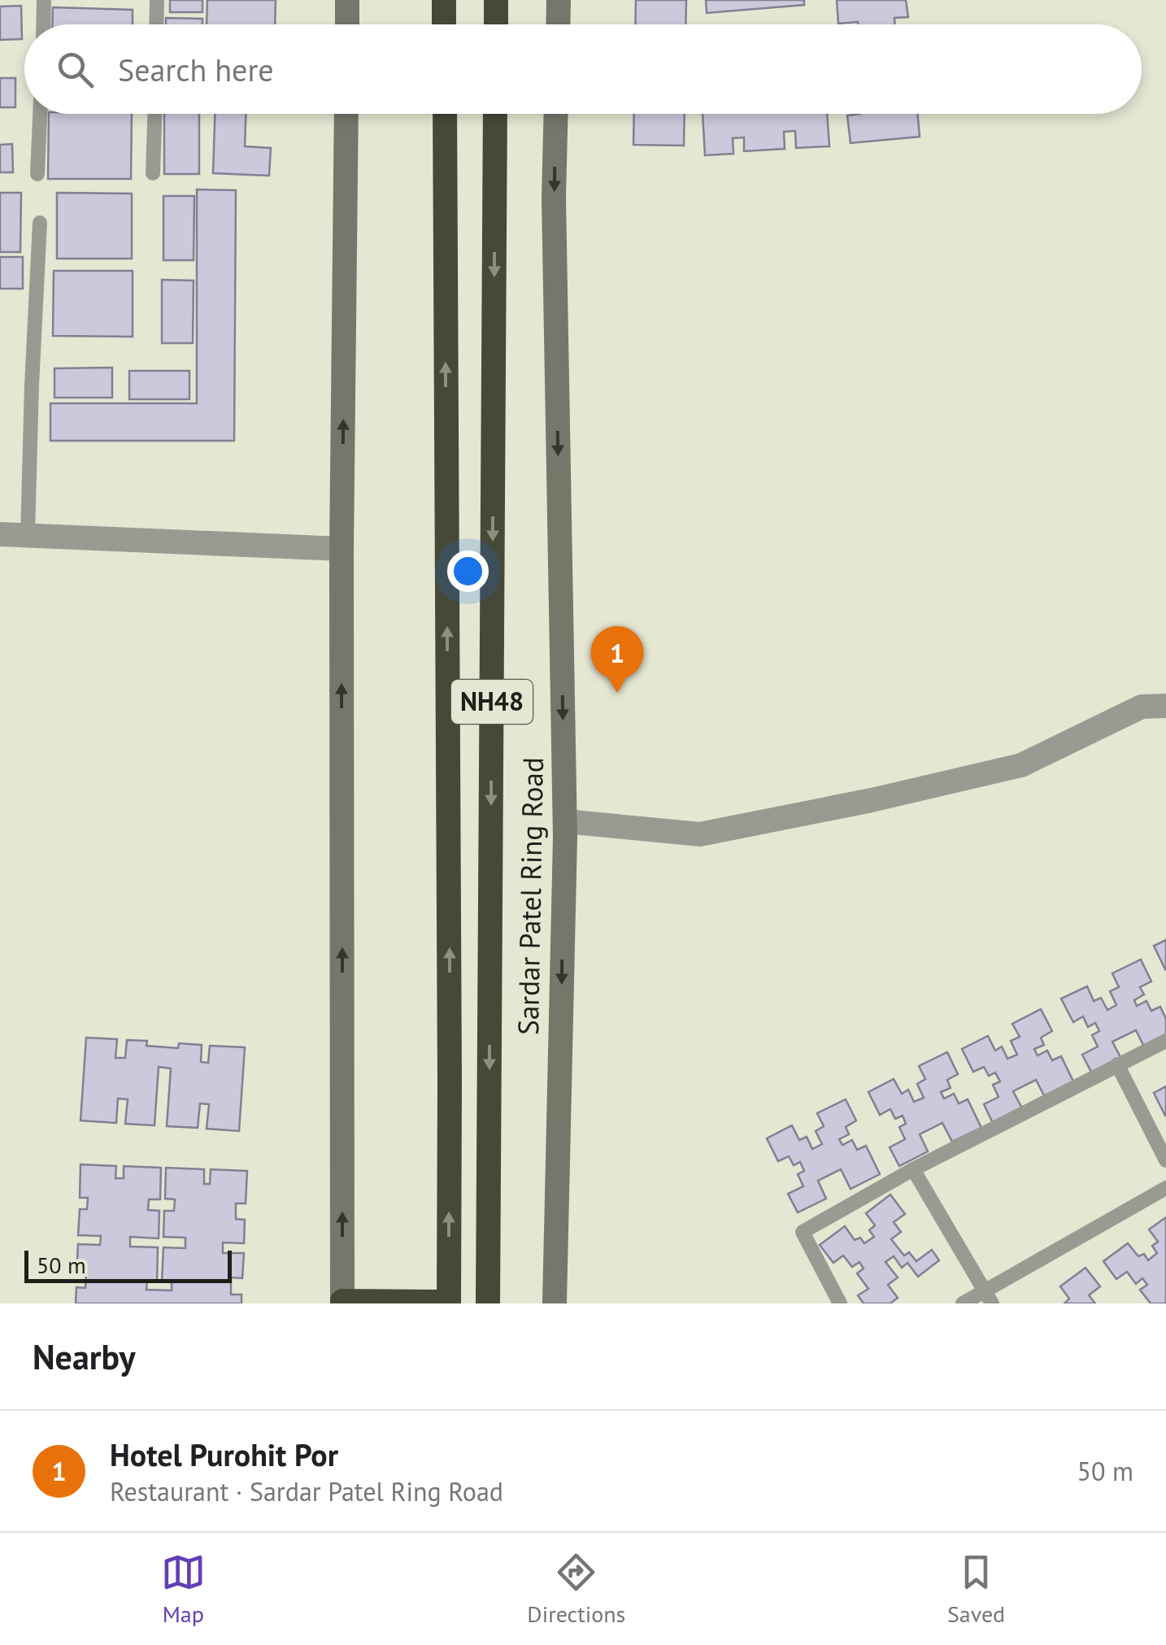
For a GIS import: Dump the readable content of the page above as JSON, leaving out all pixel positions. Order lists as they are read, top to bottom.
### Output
{
  "streets": {
    "highway": ["NH48", "Sardar Patel Ring Road"]
  },
  "scale_bar": "50 m",
  "page": {
    "search": "Search here",
    "pins": "1",
    "scale": "50 m",
    "heading": "Nearby",
    "list": [
      {
        "mark": "1",
        "name": "Hotel Purohit Por",
        "note": "Restaurant · Sardar Patel Ring Road",
        "value": "50 m"
      }
    ],
    "nav": ["Map", "Directions", "Saved"]
  }
}
